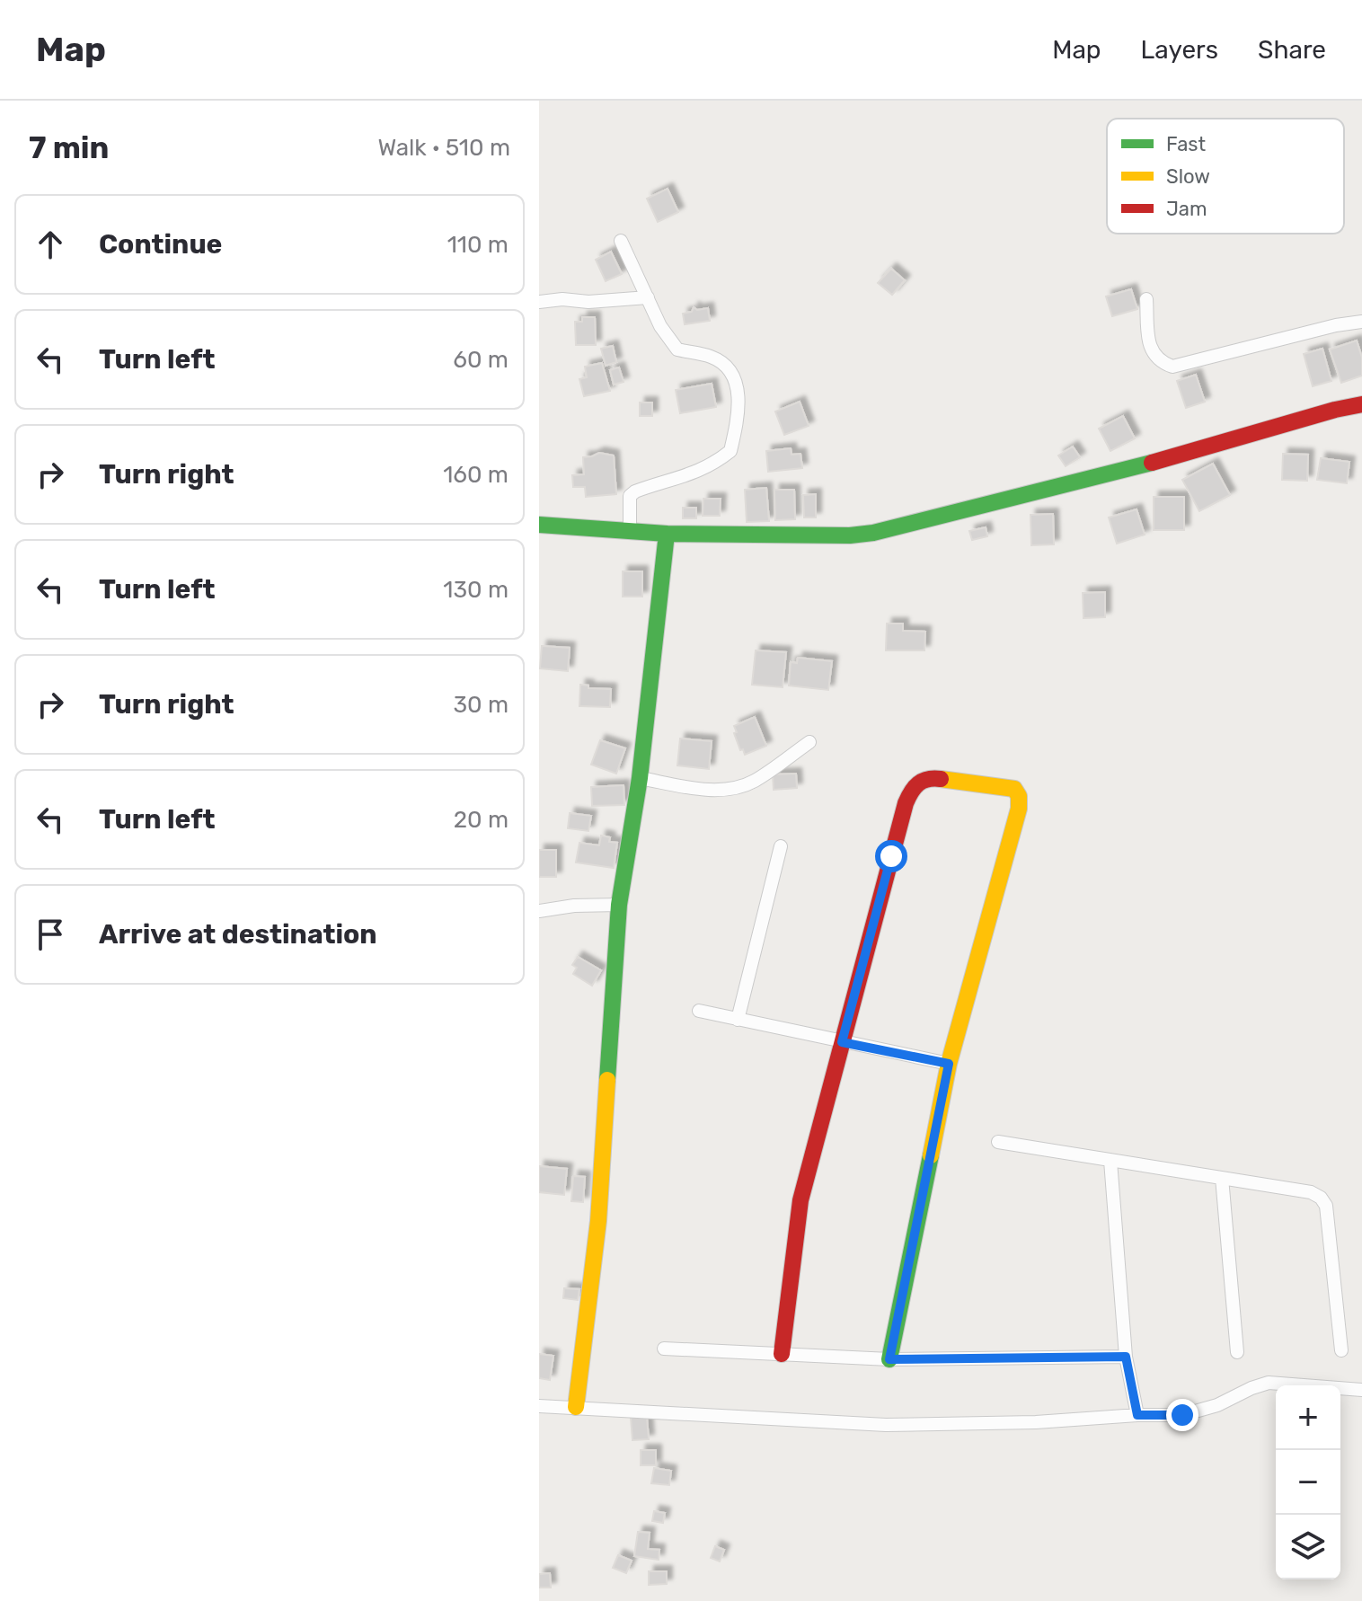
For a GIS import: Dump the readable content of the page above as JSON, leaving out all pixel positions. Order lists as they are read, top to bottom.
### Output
{
  "legend": ["Fast", "Slow", "Jam"],
  "page": {
    "header": "Map",
    "nav": ["Map", "Layers", "Share"],
    "heading": ["7 min", "Walk · 510 m"],
    "list": [
      ["Continue", "110 m"],
      ["Turn left", "60 m"],
      ["Turn right", "160 m"],
      ["Turn left", "130 m"],
      ["Turn right", "30 m"],
      ["Turn left", "20 m"],
      "Arrive at destination"
    ],
    "map_buttons": ["+", "−"]
  }
}
